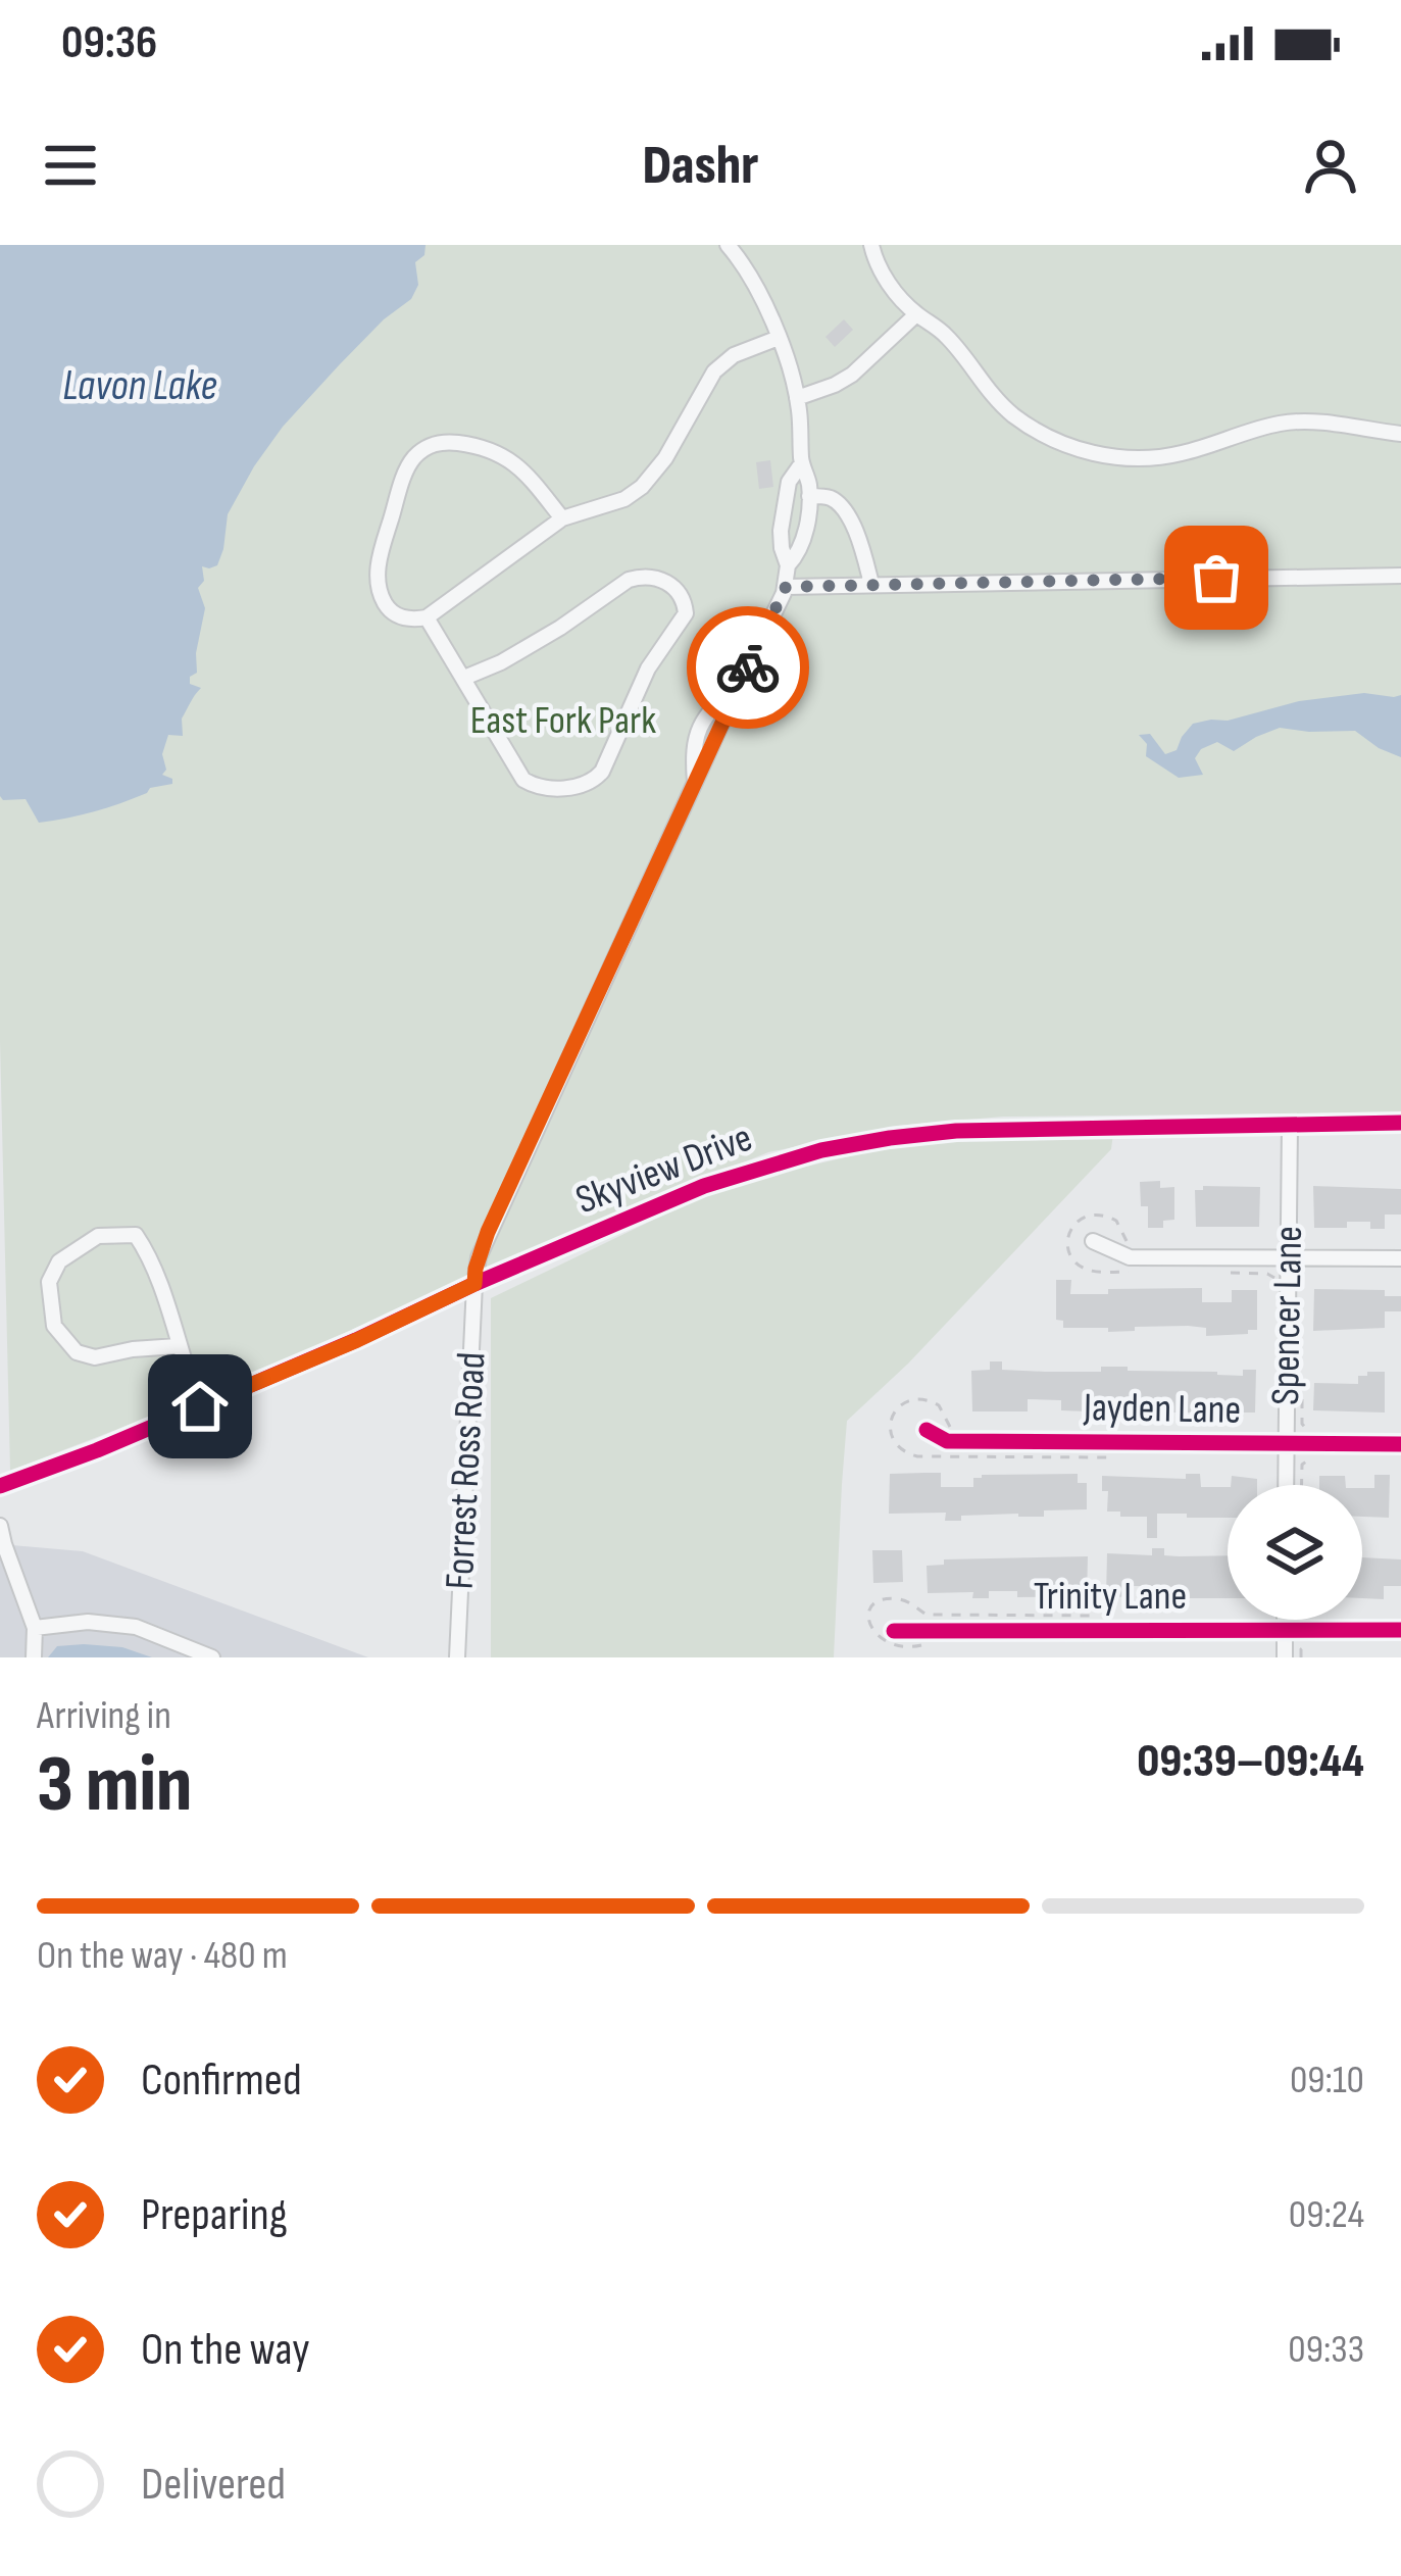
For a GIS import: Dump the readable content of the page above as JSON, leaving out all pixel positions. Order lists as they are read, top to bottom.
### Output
{
  "streets": {
    "street": [
      "Skyview Drive",
      "Spencer Lane",
      "Jayden Lane",
      "Forrest Ross Road",
      "Trinity Lane"
    ]
  },
  "crossings": [
    ["Skyview Drive", "Spencer Lane"],
    ["Skyview Drive", "Forrest Ross Road"],
    ["Spencer Lane", "Jayden Lane"]
  ],
  "water": ["Lavon Lake"],
  "parks": ["East Fork Park"],
  "page": {
    "status": "09:36",
    "header": "Dashr",
    "heading": ["3 min", "Arriving in", "09:39–09:44"],
    "bar": "On the way · 480 m",
    "list": [
      ["Confirmed", "09:10"],
      ["Preparing", "09:24"],
      ["On the way", "09:33"],
      "Delivered"
    ]
  }
}
